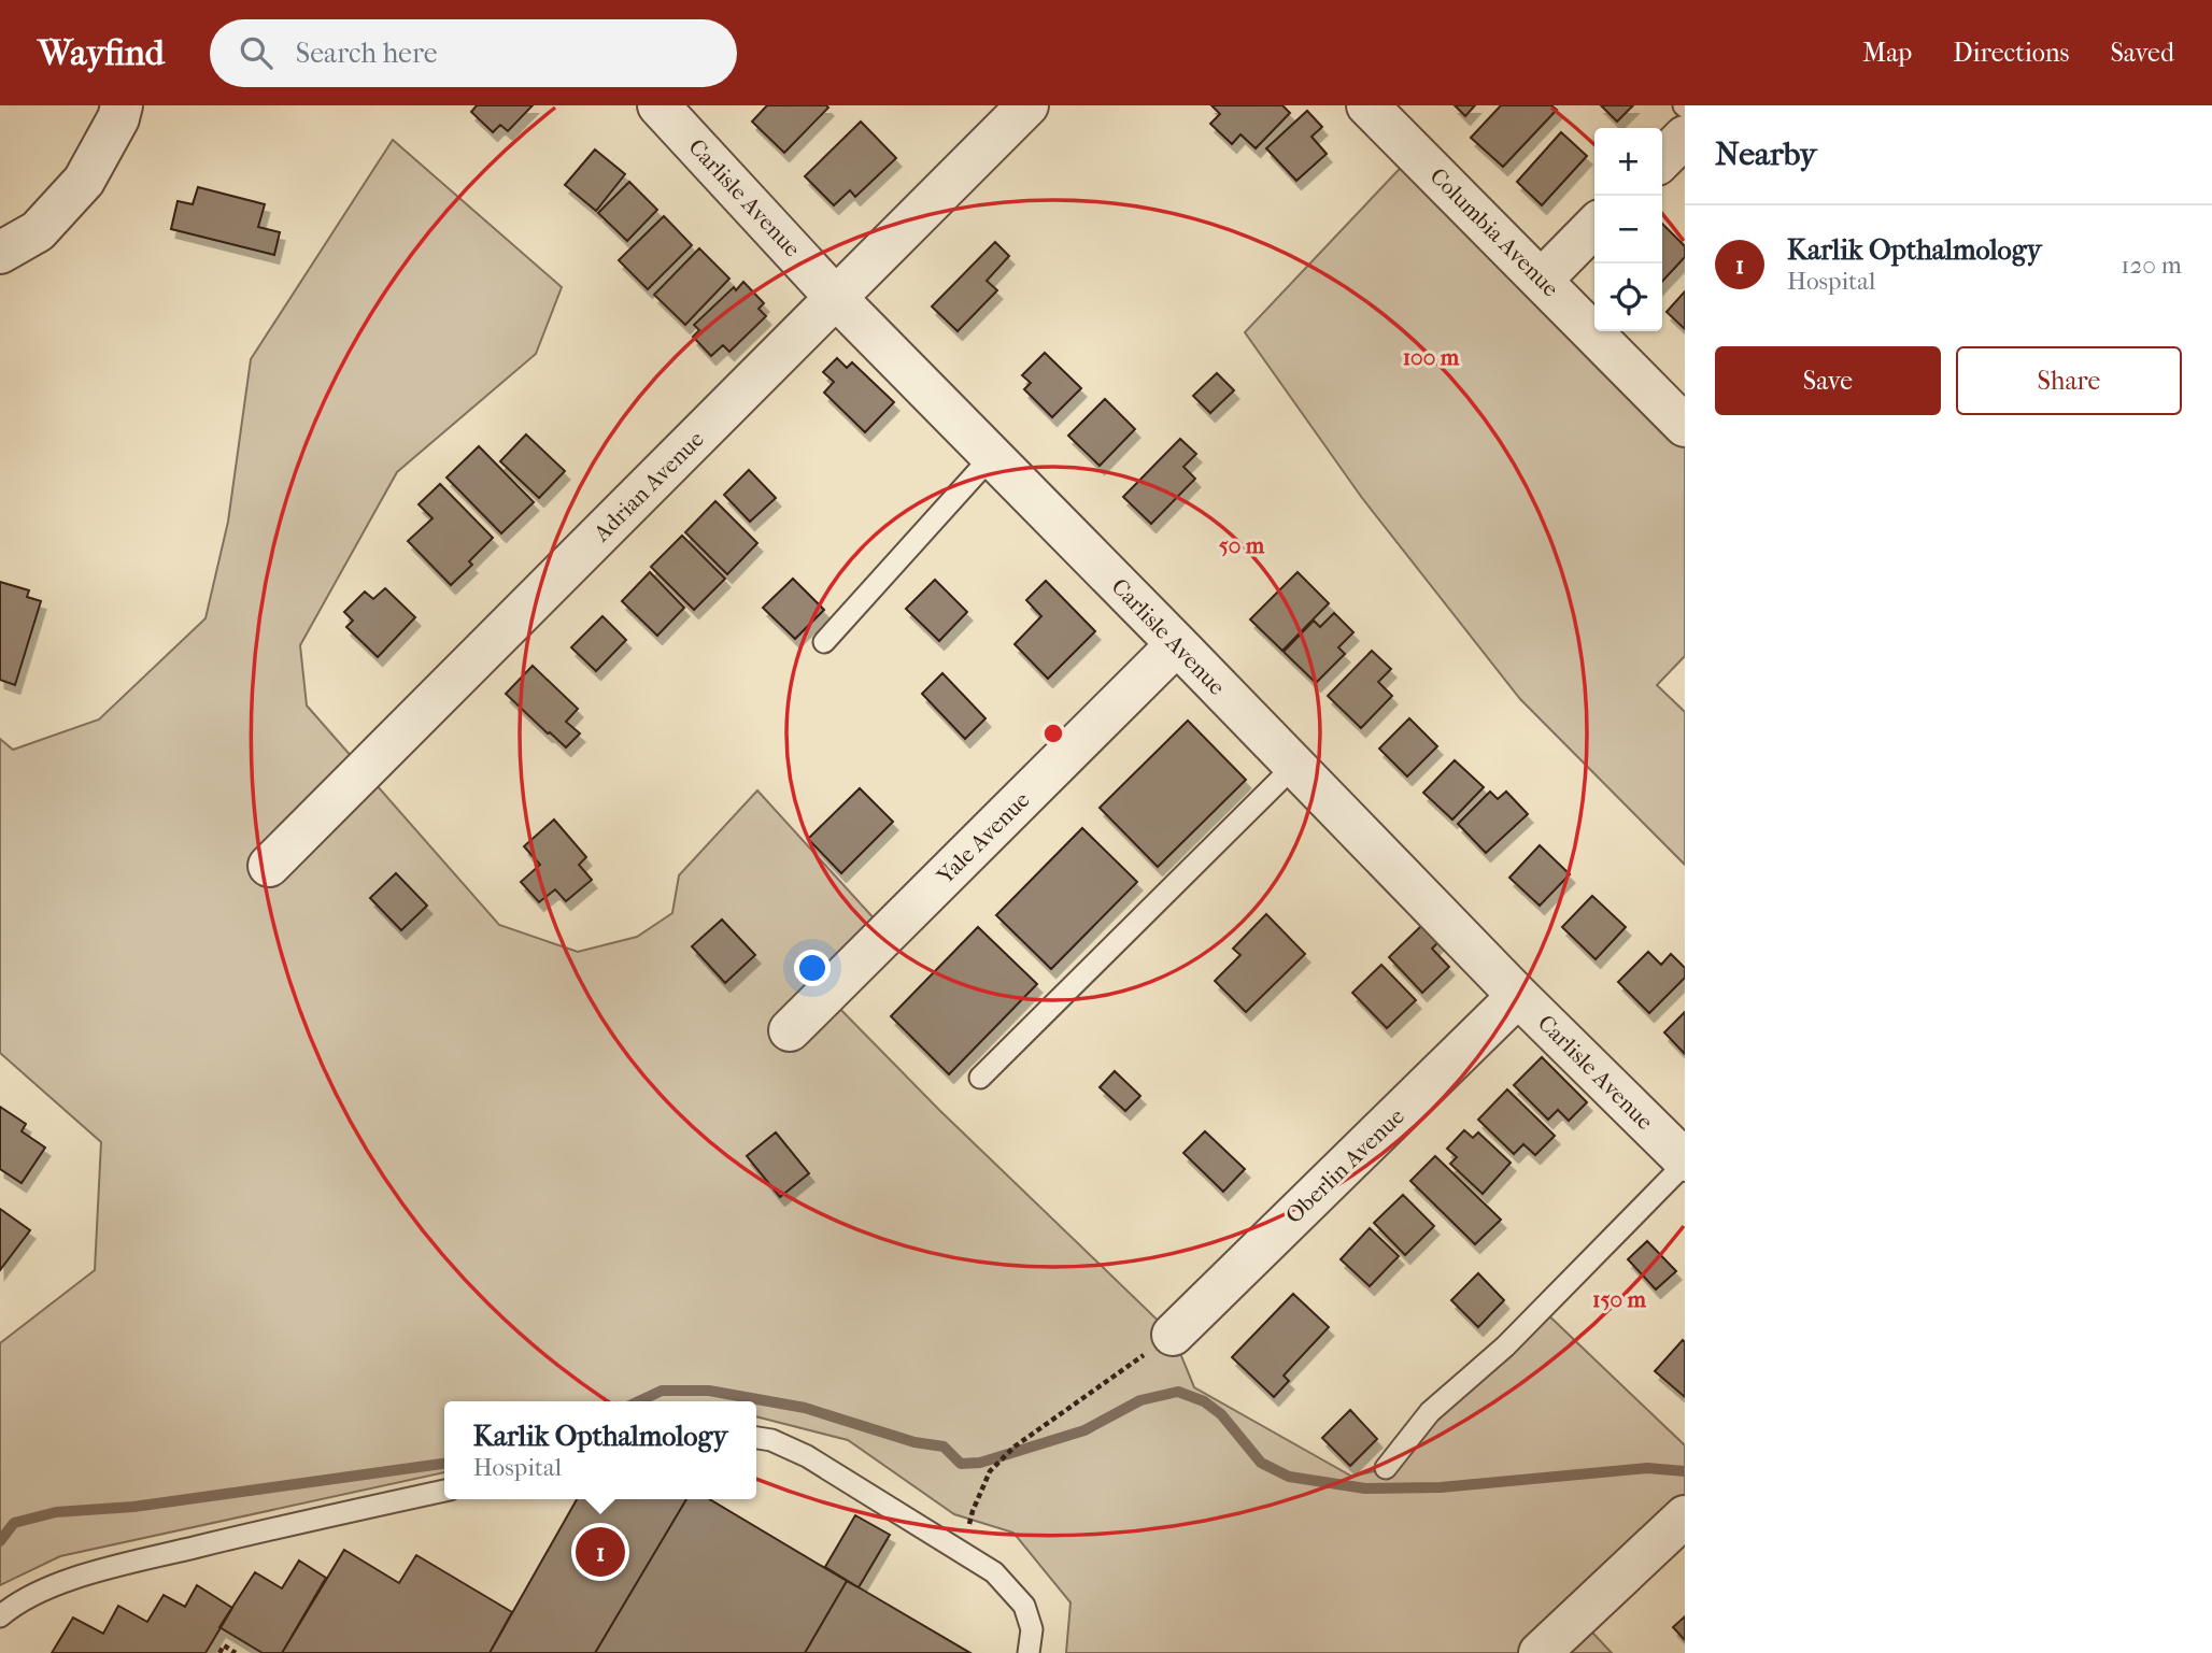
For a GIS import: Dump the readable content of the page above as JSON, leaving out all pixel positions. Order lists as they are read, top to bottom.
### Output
{
  "streets": {
    "street": [
      "Carlisle Avenue",
      "Columbia Avenue",
      "Adrian Avenue",
      "Yale Avenue",
      "Oberlin Avenue"
    ]
  },
  "crossings": [
    ["Carlisle Avenue", "Adrian Avenue"],
    ["Carlisle Avenue", "Yale Avenue"],
    ["Carlisle Avenue", "Oberlin Avenue"]
  ],
  "page": {
    "header": "Wayfind",
    "search": "Search here",
    "nav": ["Map", "Directions", "Saved"],
    "heading": "Nearby",
    "map_buttons": ["+", "−"],
    "list": [
      {
        "mark": "1",
        "name": "Karlik Opthalmology",
        "note": "Hospital",
        "value": "120 m"
      }
    ],
    "buttons": ["Save", "Share"],
    "popup": ["Karlik Opthalmology", "Hospital"],
    "pins": "1"
  },
  "rings": ["100 m", "50 m", "150 m"]
}
